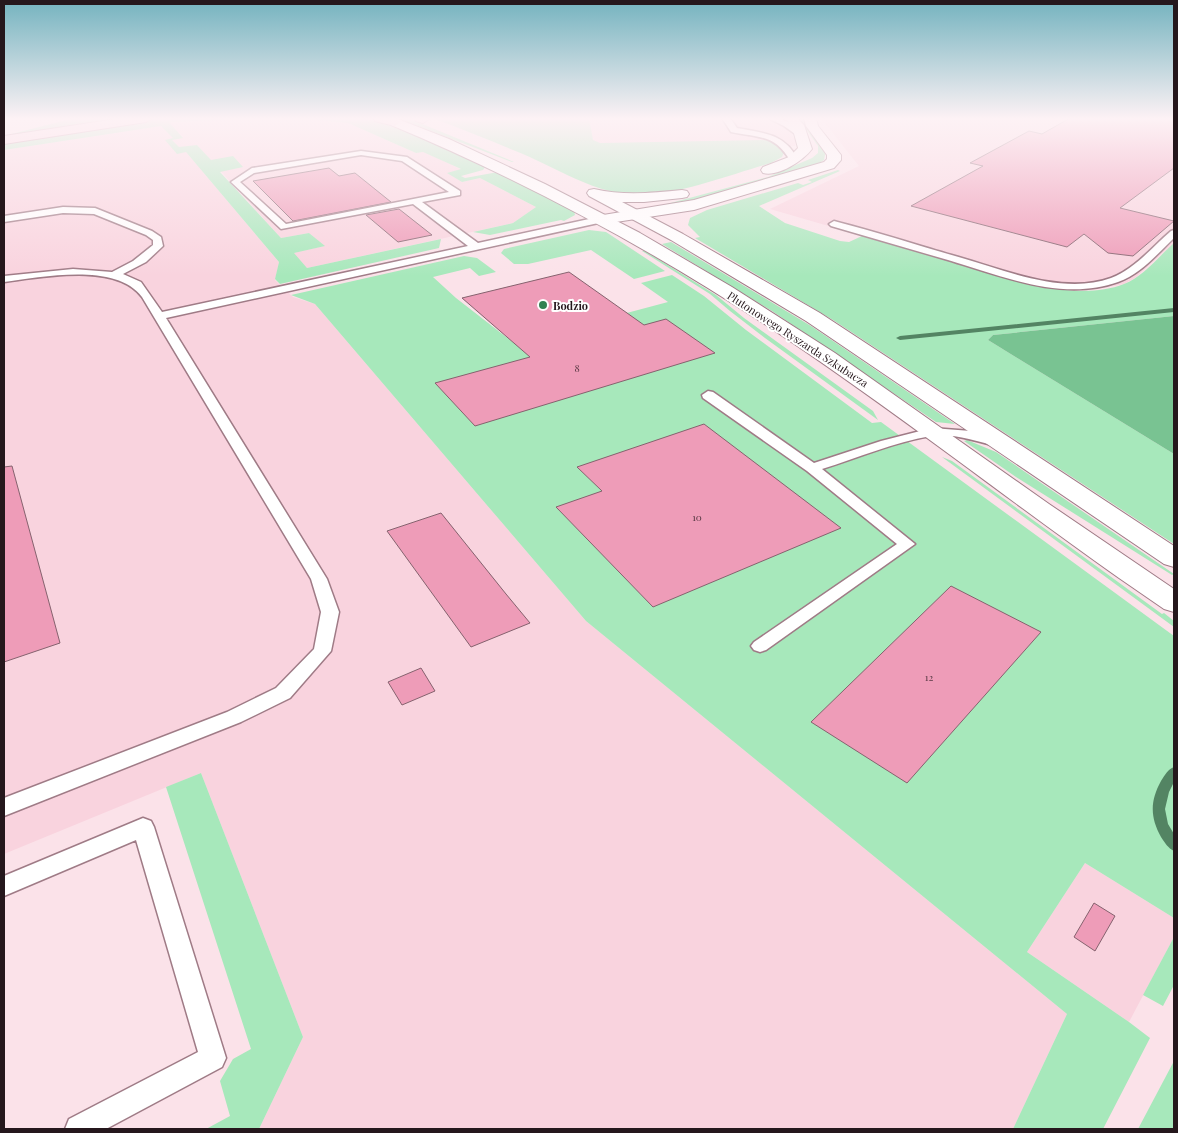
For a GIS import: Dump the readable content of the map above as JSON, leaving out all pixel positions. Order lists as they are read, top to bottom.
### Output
{
  "streets": {
    "street": ["Plutonowego Ryszarda Szkubacza"]
  },
  "places": ["Bodzio"],
  "house_numbers": ["8", "10", "12"]
}
